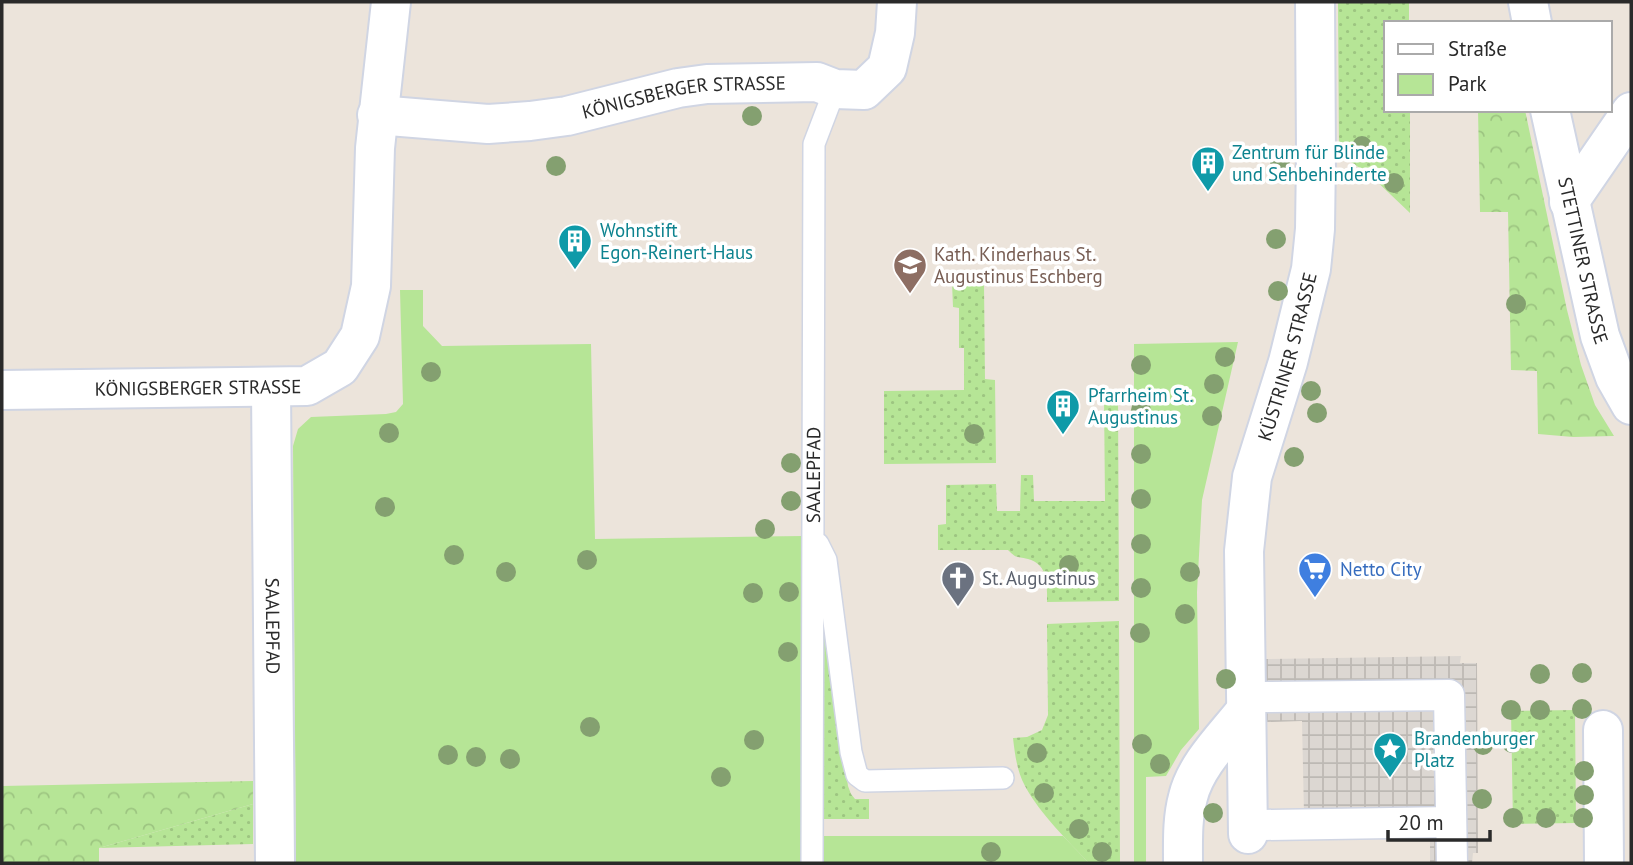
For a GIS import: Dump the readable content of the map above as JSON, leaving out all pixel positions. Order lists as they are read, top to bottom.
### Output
{
  "streets": {
    "street": [
      "KÖNIGSBERGER STRASSE",
      "STETTINER STRASSE",
      "KÜSTRINER STRASSE",
      "SAALEPFAD"
    ]
  },
  "crossings": [
    ["KÖNIGSBERGER STRASSE", "SAALEPFAD"]
  ],
  "places": {
    "building": ["Zentrum für Blinde und Sehbehinderte", "Wohnstift Egon-Reinert-Haus", "Pfarrheim St. Augustinus"],
    "school or university": ["Kath. Kinderhaus St. Augustinus Eschberg"],
    "supermarket": ["Netto City"],
    "church": ["St. Augustinus"],
    "place": ["Brandenburger Platz"]
  },
  "legend": ["Straße", "Park"],
  "scale_bar": "20 m"
}
